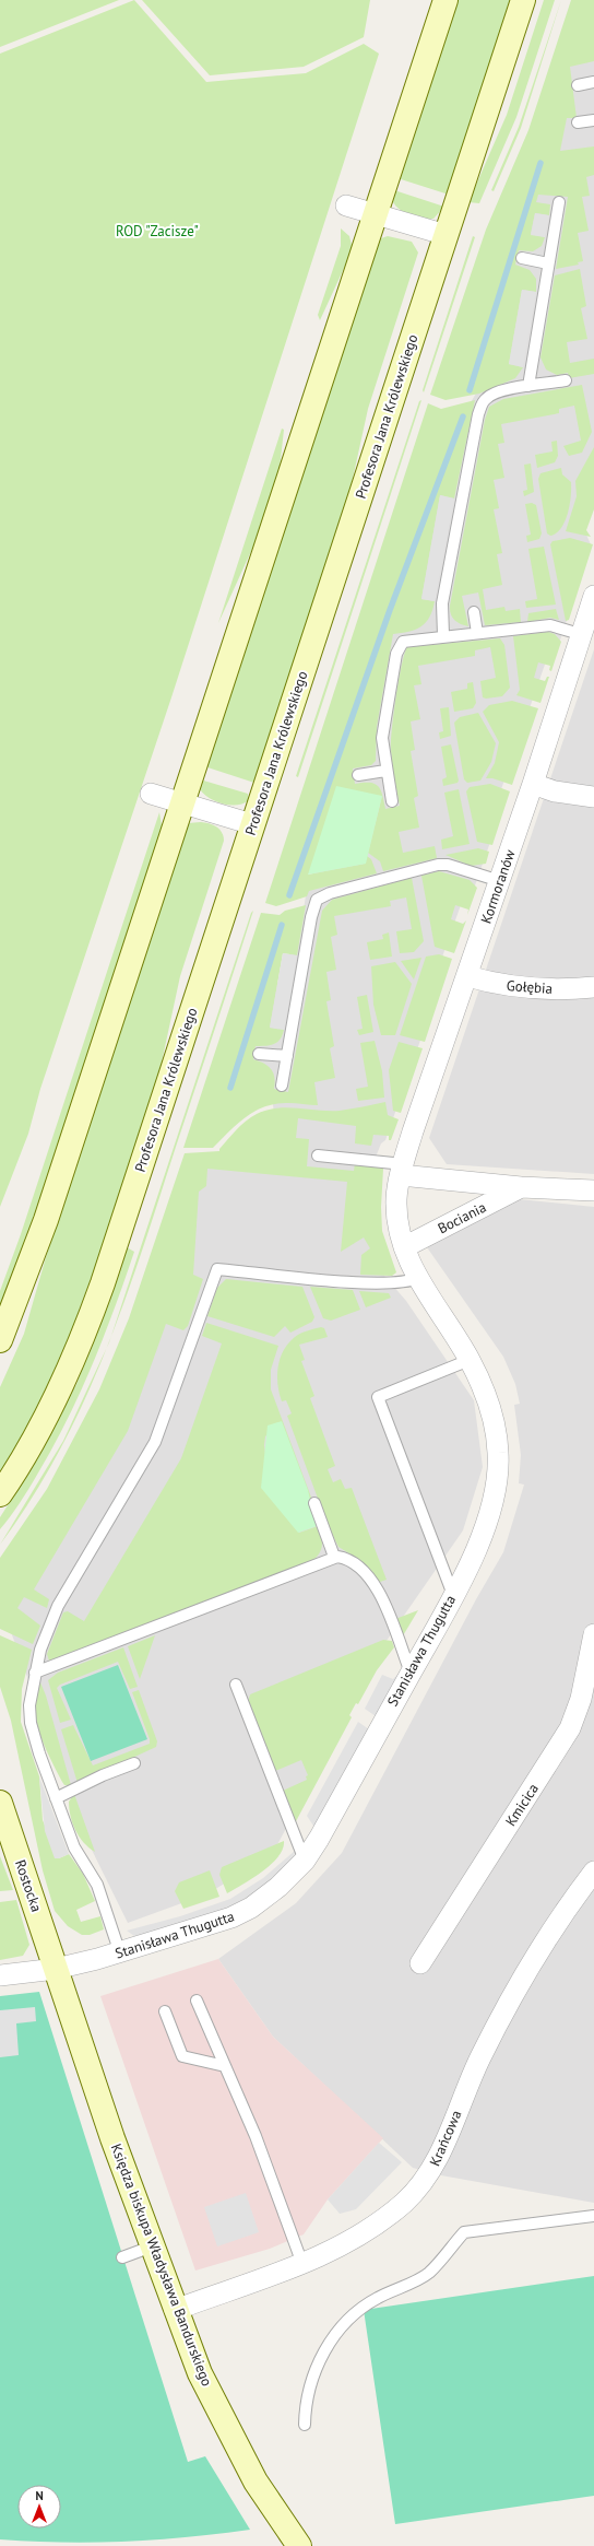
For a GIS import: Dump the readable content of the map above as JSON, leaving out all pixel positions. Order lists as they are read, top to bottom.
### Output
{
  "streets": {
    "street": [
      "Profesora Jana Królewskiego",
      "Kormoranów",
      "Gołębia",
      "Bociania",
      "Stanisława Thugutta",
      "Kmicica",
      "Rostocka",
      "Krańcowa",
      "Księdza biskupa Władysława Bandurskiego"
    ]
  },
  "crossings": [
    ["Kormoranów", "Gołębia"],
    ["Kormoranów", "Bociania"],
    ["Kormoranów", "Stanisława Thugutta"],
    ["Bociania", "Stanisława Thugutta"],
    ["Stanisława Thugutta", "Rostocka"],
    ["Stanisława Thugutta", "Księdza biskupa Władysława Bandurskiego"],
    ["Rostocka", "Księdza biskupa Władysława Bandurskiego"],
    ["Krańcowa", "Księdza biskupa Władysława Bandurskiego"]
  ],
  "parks": ["ROD \"Zacisze\""],
  "north": "top"
}
